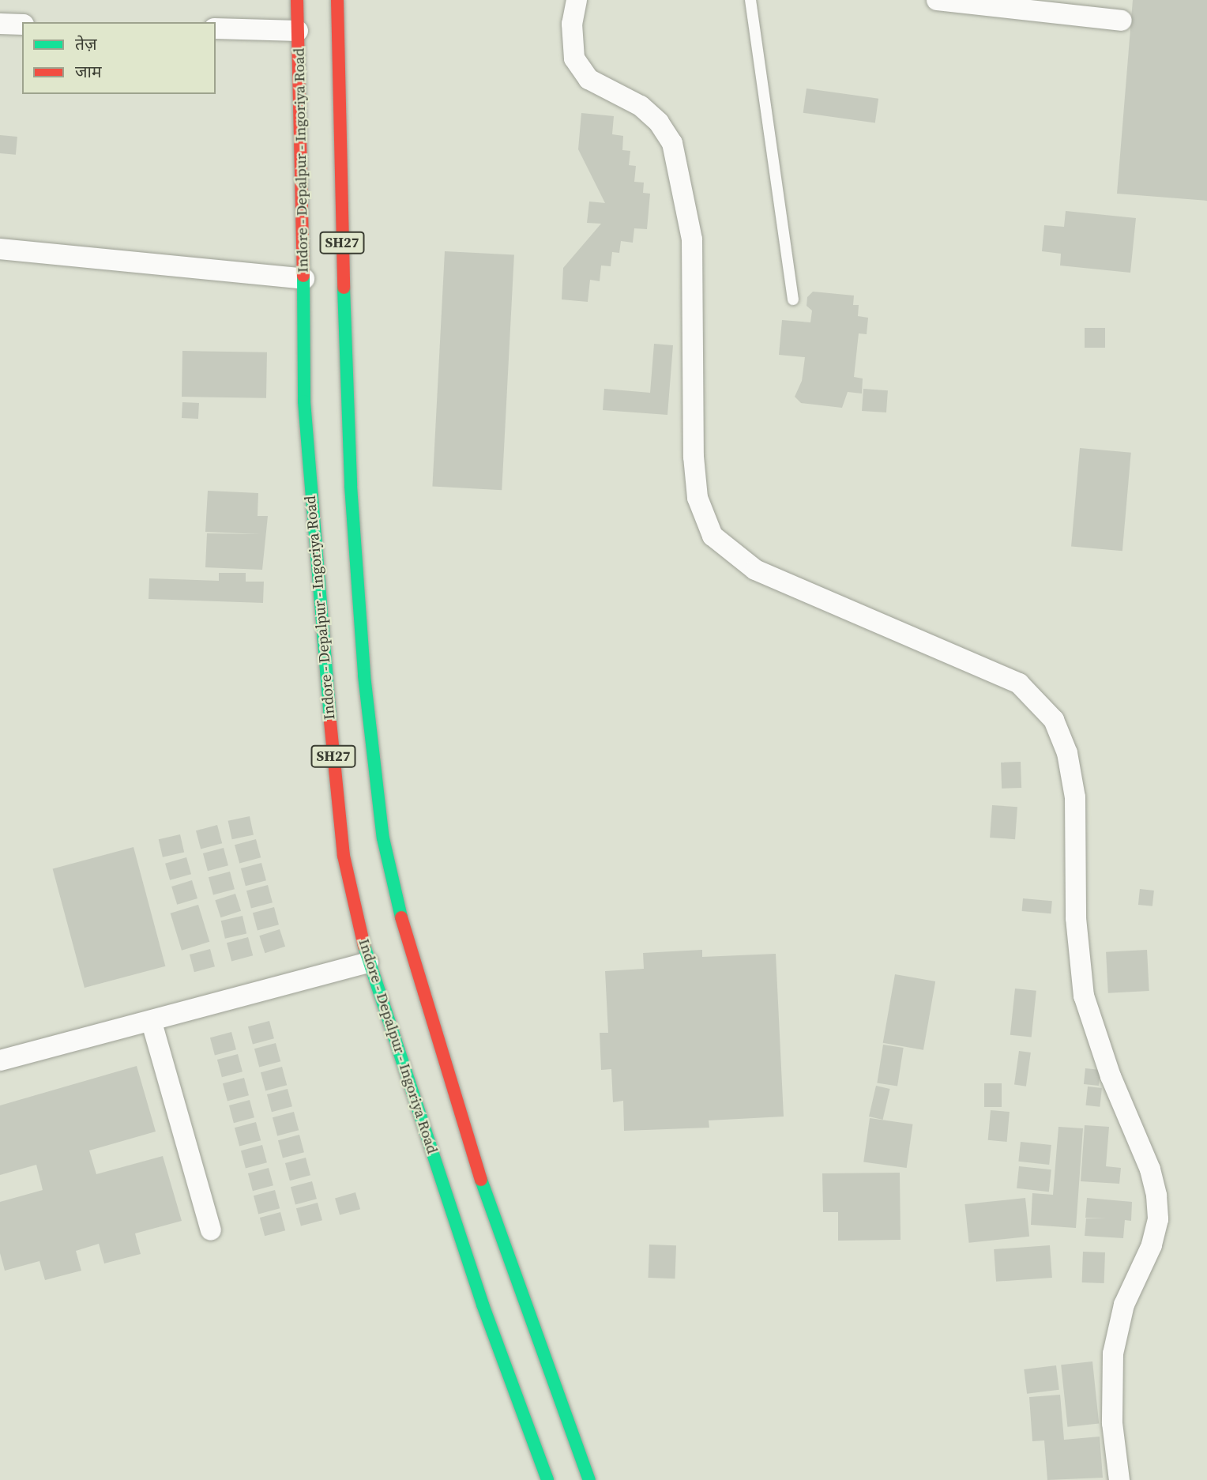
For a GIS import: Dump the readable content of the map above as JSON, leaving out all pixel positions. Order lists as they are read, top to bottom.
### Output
{
  "streets": {
    "main road": ["Indore - Depalpur - Ingoriya Road", "SH27"]
  },
  "legend": ["तेज़", "जाम"]
}
